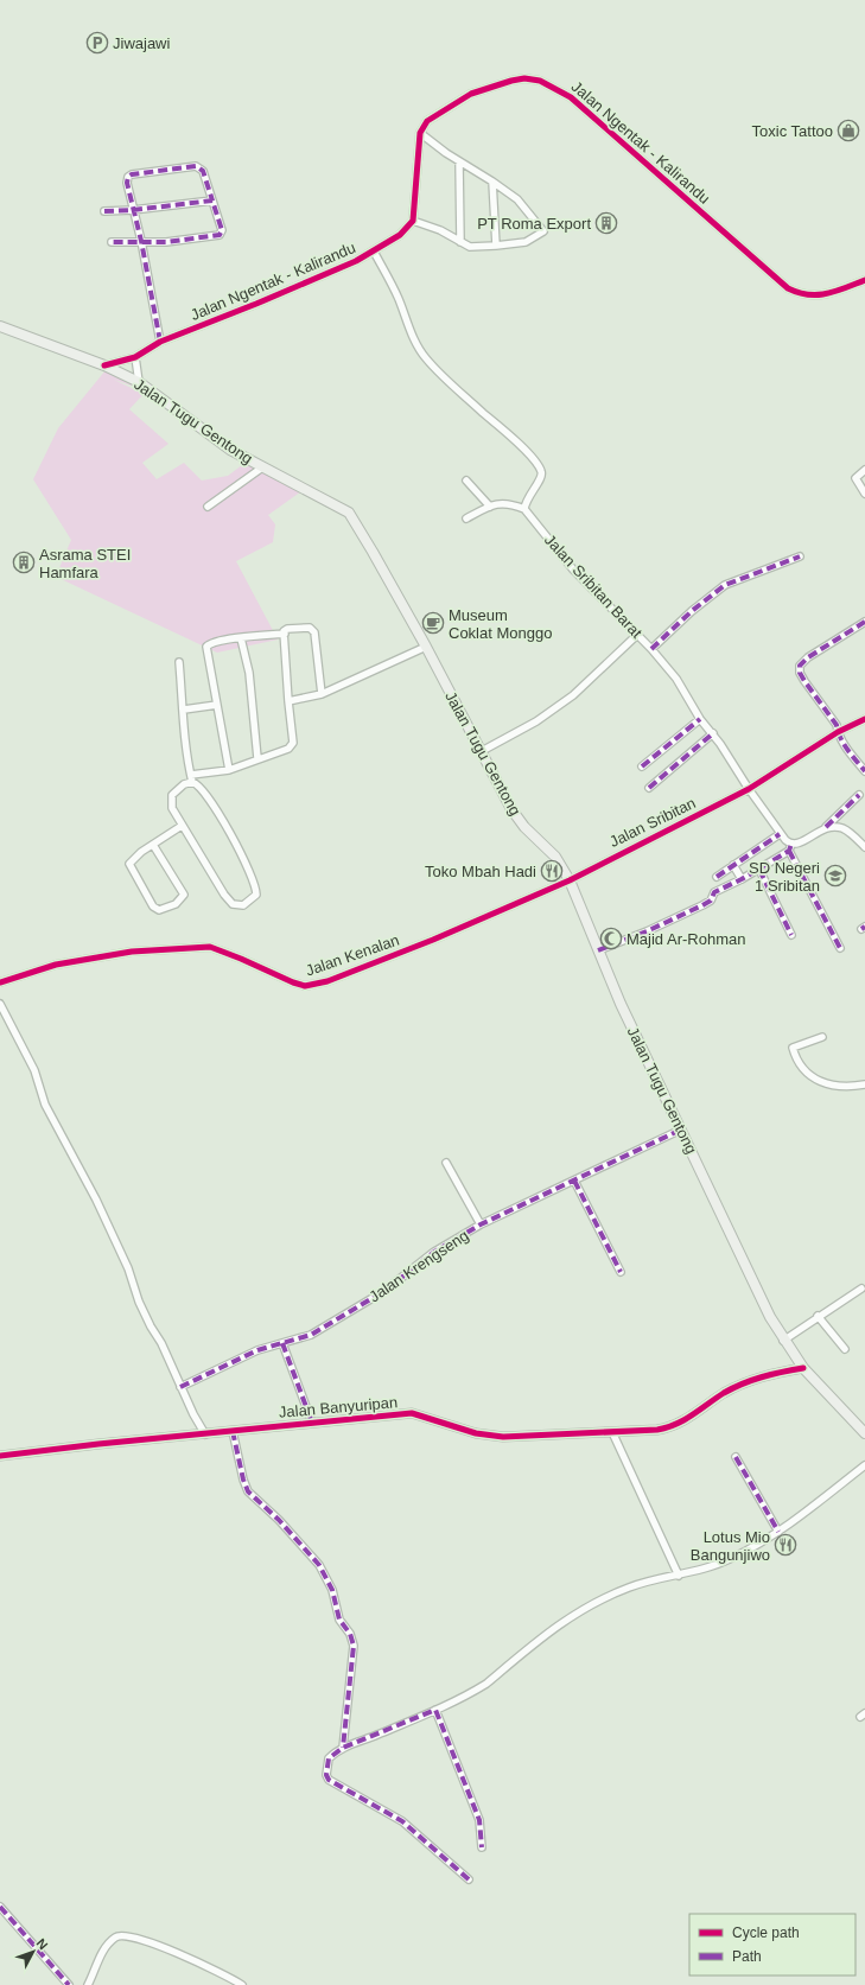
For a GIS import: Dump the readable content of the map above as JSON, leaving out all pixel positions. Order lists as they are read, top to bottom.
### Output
{
  "streets": {
    "main road": ["Jalan Tugu Gentong"],
    "street": [
      "Jalan Ngentak - Kalirandu",
      "Jalan Sribitan Barat",
      "Jalan Sribitan",
      "Jalan Kenalan",
      "Jalan Krengseng",
      "Jalan Banyuripan"
    ]
  },
  "crossings": [
    ["Jalan Ngentak - Kalirandu", "Jalan Tugu Gentong"],
    ["Jalan Tugu Gentong", "Jalan Sribitan"],
    ["Jalan Tugu Gentong", "Jalan Kenalan"],
    ["Jalan Tugu Gentong", "Jalan Krengseng"],
    ["Jalan Tugu Gentong", "Jalan Banyuripan"],
    ["Jalan Sribitan Barat", "Jalan Sribitan"],
    ["Jalan Sribitan", "Jalan Kenalan"]
  ],
  "places": {
    "parking": ["Jiwajawi"],
    "shop": ["Toxic Tattoo"],
    "building": ["PT Roma Export", "Asrama STEI Hamfara"],
    "cafe": ["Museum Coklat Monggo"],
    "restaurant": ["Toko Mbah Hadi", "Lotus Mio Bangunjiwo"],
    "school or university": ["SD Negeri 1 Sribitan"],
    "mosque": ["Majid Ar-Rohman"]
  },
  "legend": ["Cycle path", "Path"],
  "north": "top right"
}
